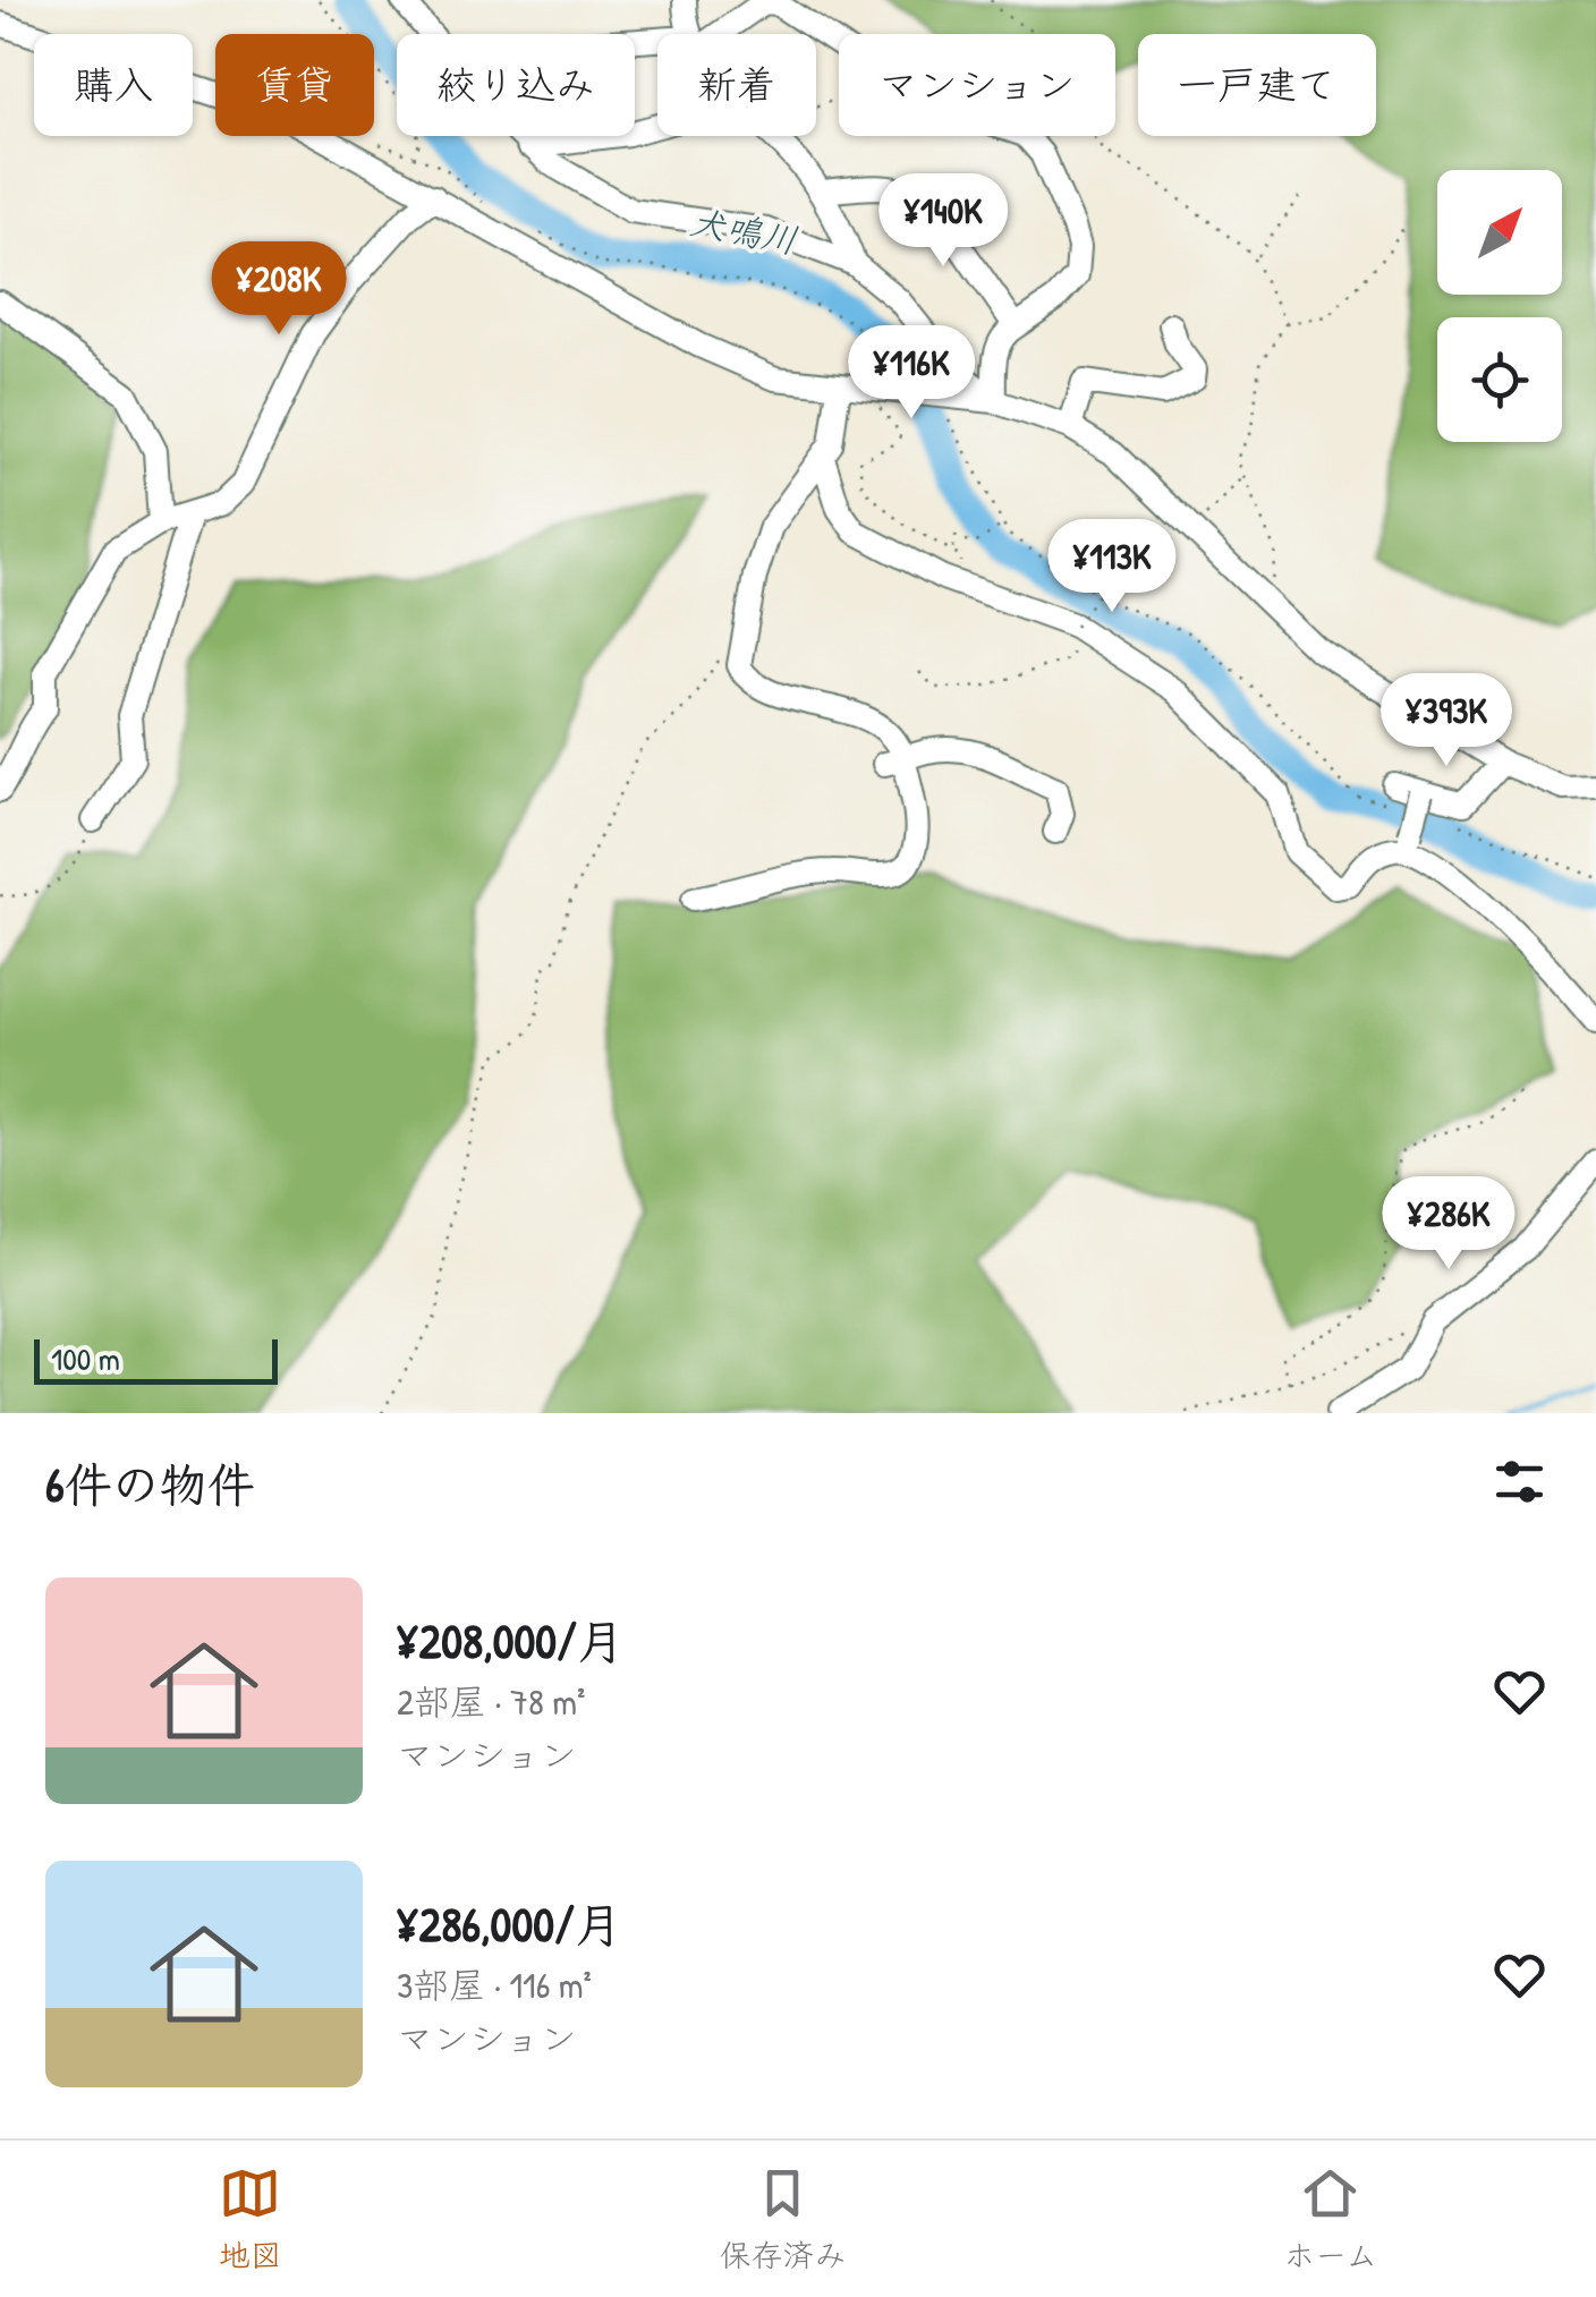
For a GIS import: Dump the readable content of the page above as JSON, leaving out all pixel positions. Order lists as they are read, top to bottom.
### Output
{
  "water": ["犬鳴川"],
  "scale_bar": "100 m",
  "north": "top right",
  "page": {
    "chip": [
      "購入",
      "賃貸",
      "絞り込み",
      "新着",
      "マンション",
      "一戸建て"
    ],
    "price": [
      "¥140K",
      "¥208K",
      "¥116K",
      "¥113K",
      "¥393K",
      "¥286K"
    ],
    "scale": "100 m",
    "heading": "6件の物件",
    "list": [
      {
        "name": "¥208,000/月",
        "note": "2部屋 · 78 m² · マンション"
      },
      {
        "name": "¥286,000/月",
        "note": "3部屋 · 116 m² · マンション"
      }
    ],
    "tabs": ["地図", "保存済み", "ホーム"]
  }
}
